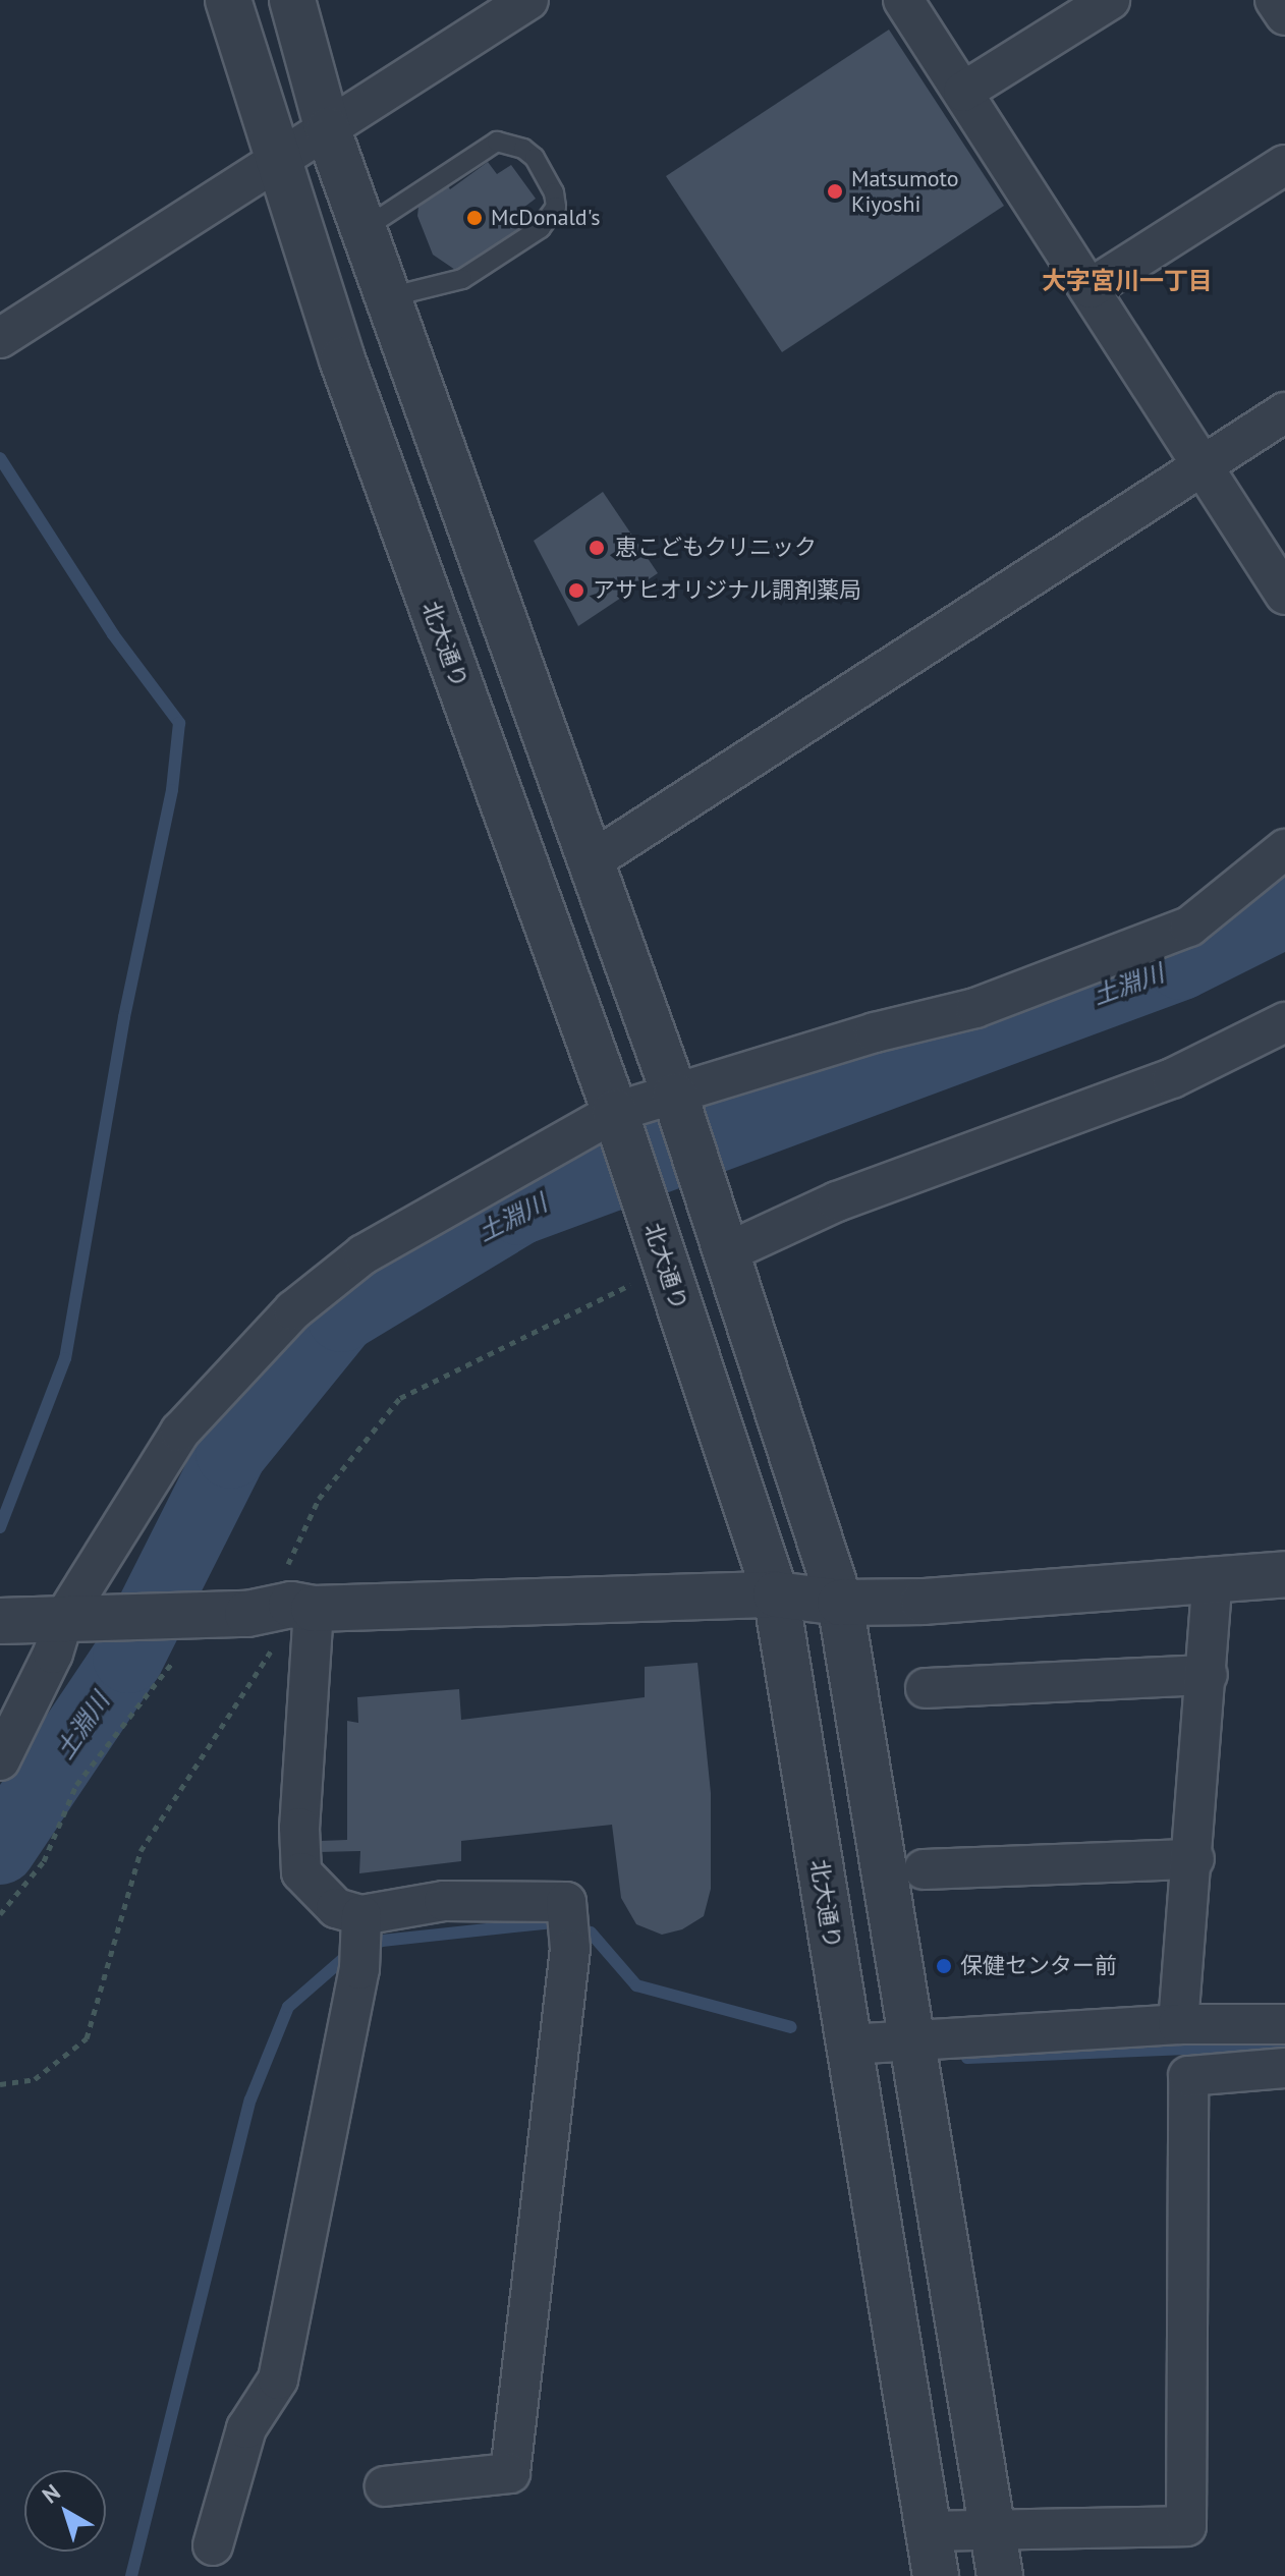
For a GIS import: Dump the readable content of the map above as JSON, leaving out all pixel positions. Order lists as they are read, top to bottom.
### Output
{
  "streets": {
    "street": ["北大通り"]
  },
  "districts": ["大字宮川一丁目"],
  "water": ["土淵川"],
  "places": [
    "Matsumoto Kiyoshi",
    "McDonald's",
    "恵こどもクリニック",
    "アサヒオリジナル調剤薬局",
    "保健センター前"
  ],
  "north": "top left"
}
